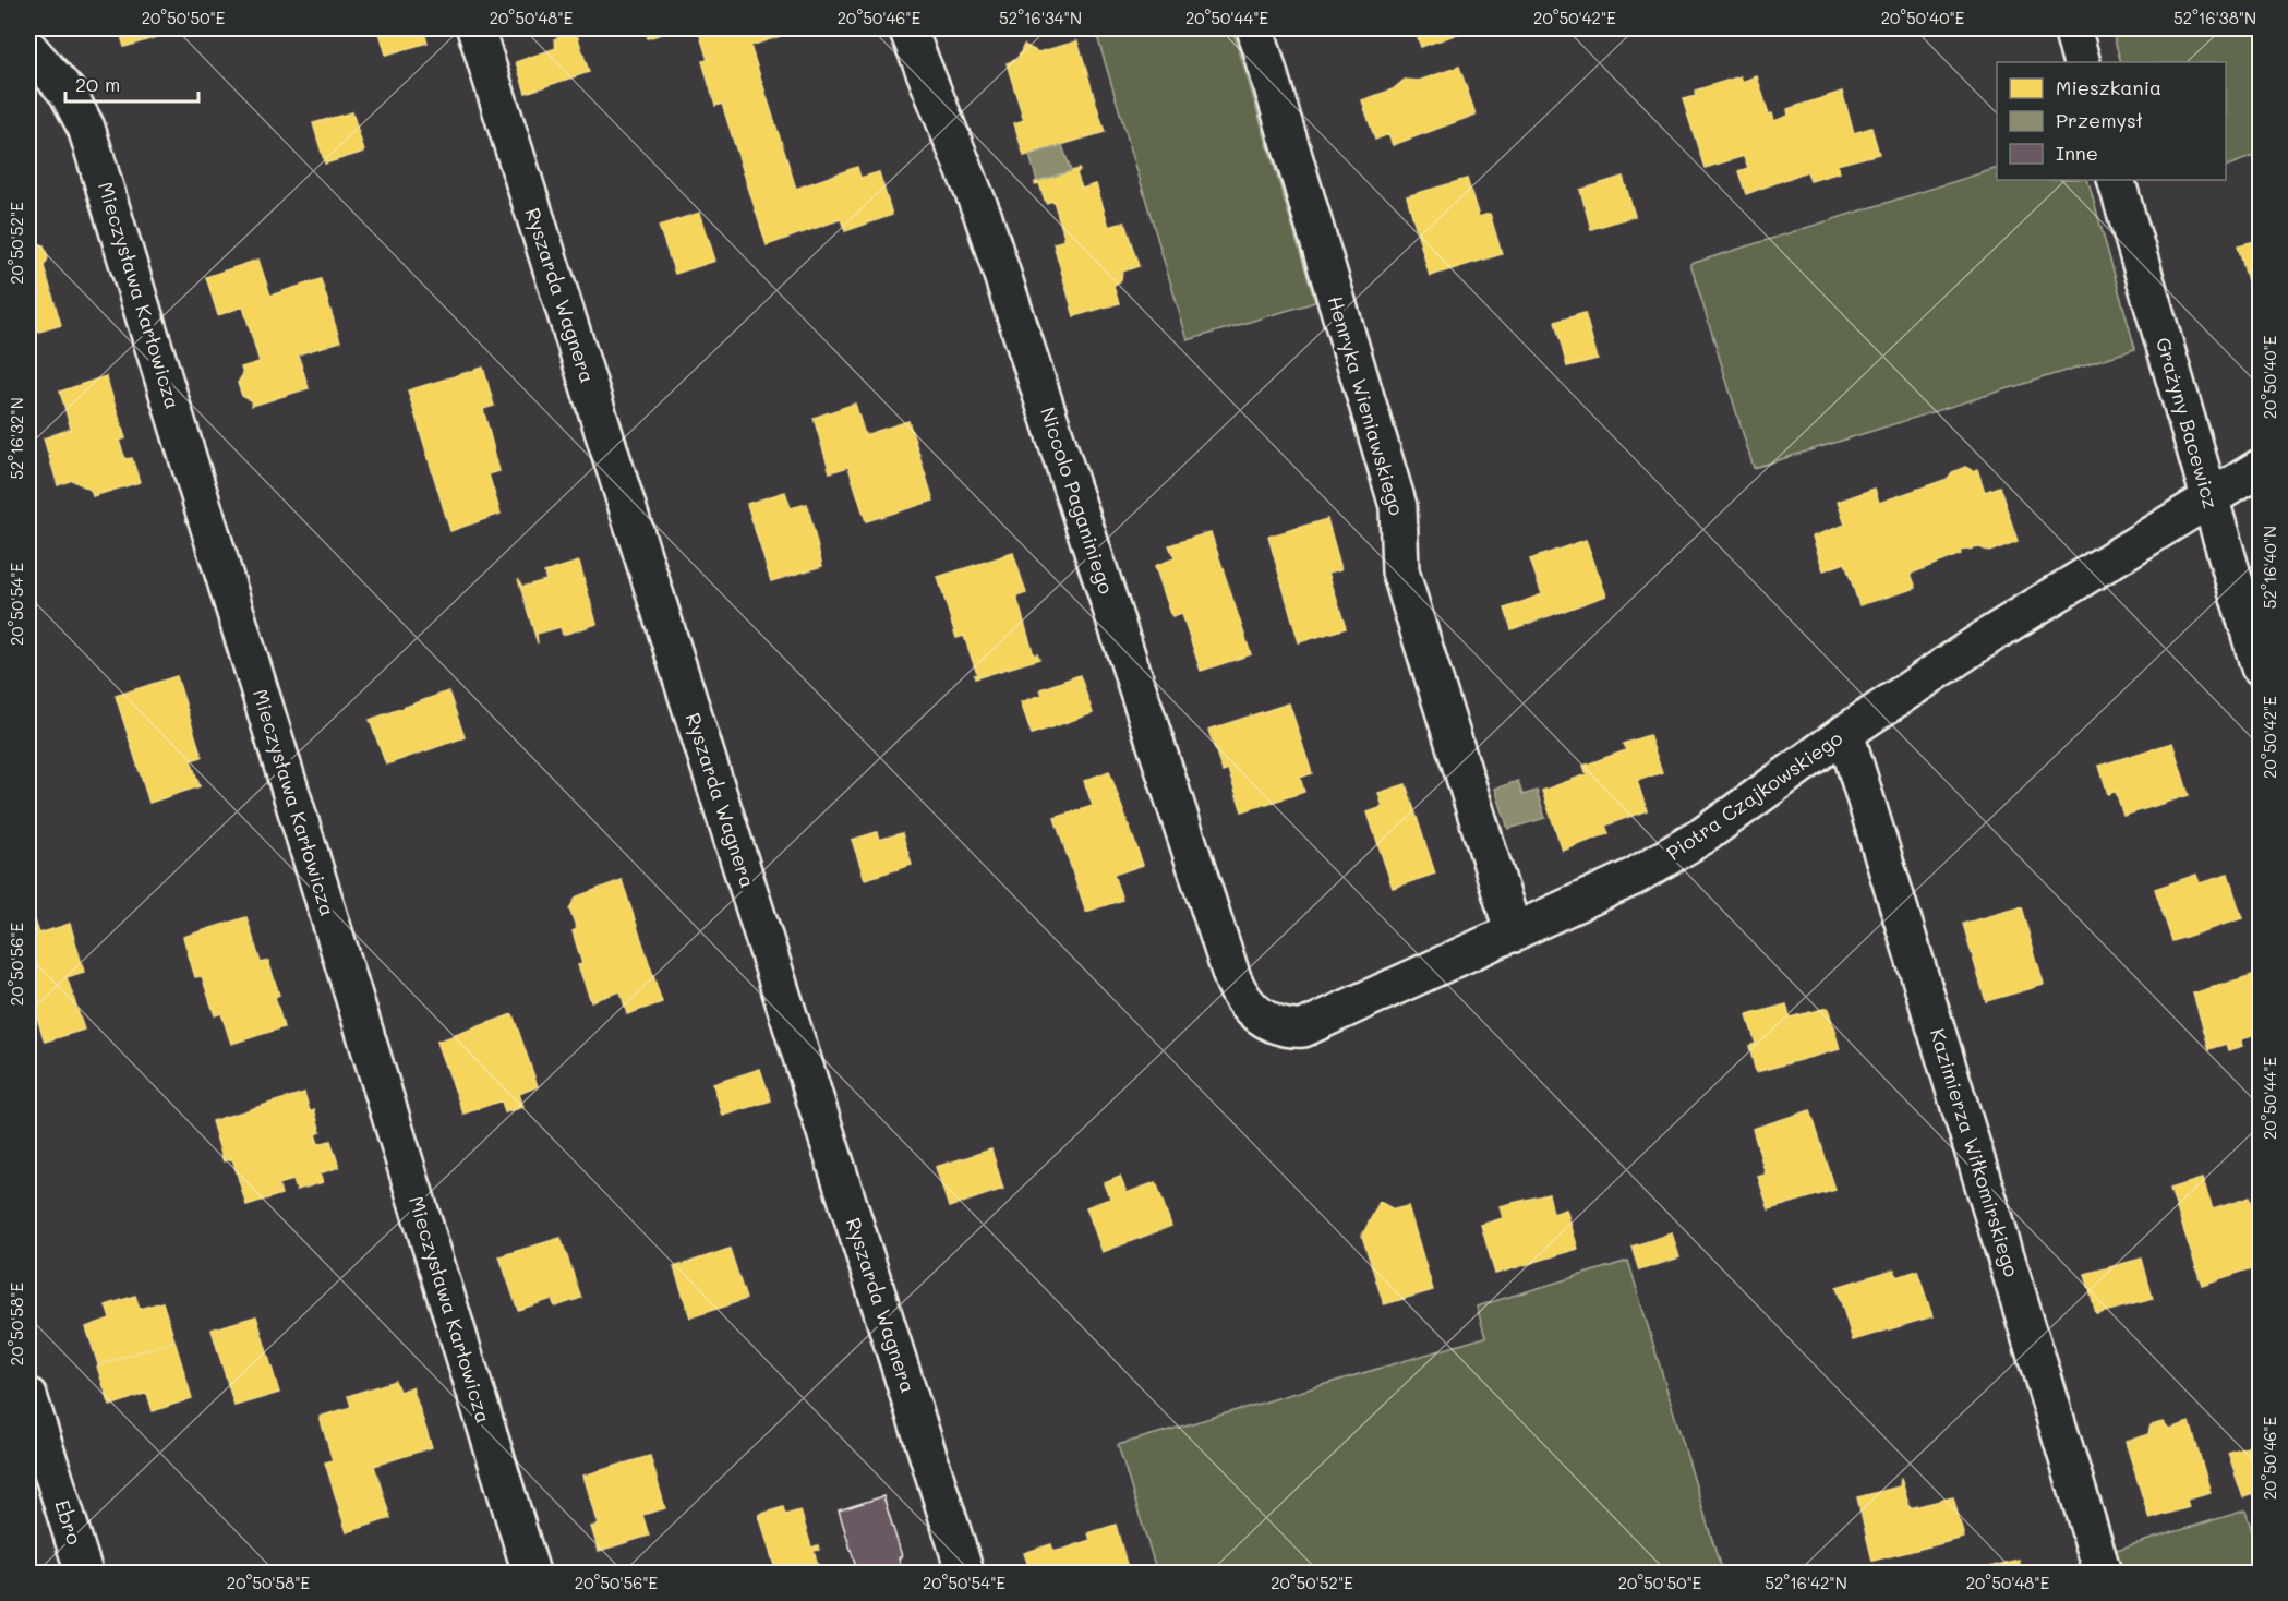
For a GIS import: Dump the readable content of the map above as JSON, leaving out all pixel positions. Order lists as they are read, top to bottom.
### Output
{
  "streets": {
    "street": [
      "Mieczysława Karłowicza",
      "Ryszarda Wagnera",
      "Henryka Wieniawskiego",
      "Grażyny Bacewicz",
      "Niccolo Paganiniego",
      "Piotra Czajkowskiego",
      "Kazimierza Wiłkomirskiego",
      "Ebro"
    ]
  },
  "crossings": [
    ["Henryka Wieniawskiego", "Piotra Czajkowskiego"],
    ["Grażyny Bacewicz", "Piotra Czajkowskiego"],
    ["Niccolo Paganiniego", "Piotra Czajkowskiego"],
    ["Piotra Czajkowskiego", "Kazimierza Wiłkomirskiego"]
  ],
  "legend": ["Mieszkania", "Przemysł", "Inne"],
  "scale_bar": "20 m",
  "coordinates": [
    "20°50'50\"E",
    "20°50'48\"E",
    "20°50'46\"E",
    "52°16'34\"N",
    "20°50'44\"E",
    "20°50'42\"E",
    "20°50'40\"E",
    "52°16'38\"N",
    "20°50'52\"E",
    "52°16'32\"N",
    "52°16'40\"N",
    "20°50'54\"E",
    "20°50'56\"E",
    "20°50'58\"E",
    "52°16'42\"N"
  ]
}
